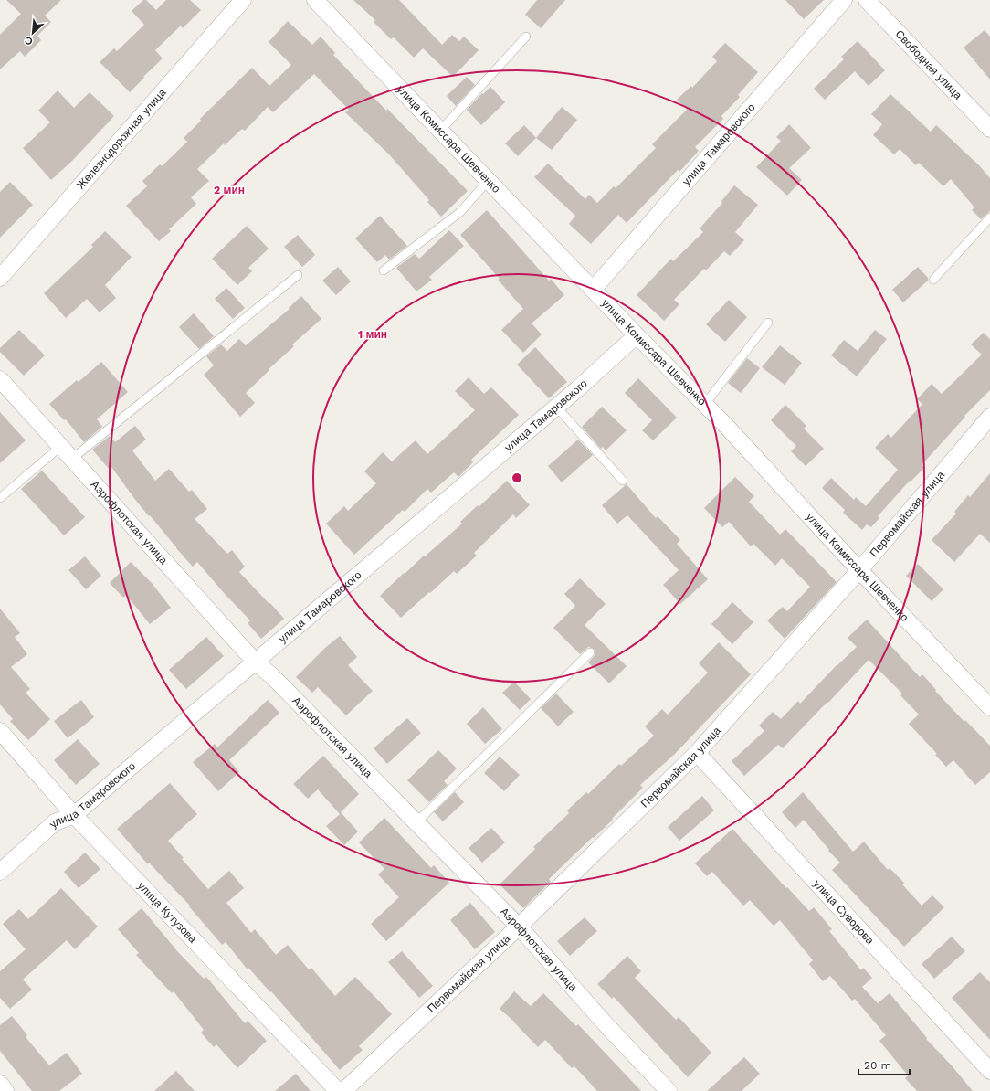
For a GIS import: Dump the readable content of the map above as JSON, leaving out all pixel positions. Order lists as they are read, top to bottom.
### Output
{
  "streets": {
    "street": [
      "Свободная улица",
      "Железнодорожная улица",
      "улица Комиссара Шевченко",
      "улица Тамаровского",
      "Первомайская улица",
      "Аэрофлотская улица",
      "улица Суворова",
      "улица Кутузова"
    ]
  },
  "crossings": [
    ["улица Комиссара Шевченко", "улица Тамаровского"],
    ["улица Комиссара Шевченко", "Первомайская улица"],
    ["улица Тамаровского", "Аэрофлотская улица"],
    ["улица Тамаровского", "улица Кутузова"],
    ["Первомайская улица", "Аэрофлотская улица"],
    ["Первомайская улица", "улица Суворова"]
  ],
  "scale_bar": "20 m",
  "north": "bottom left",
  "rings": ["2 мин", "1 мин"]
}
